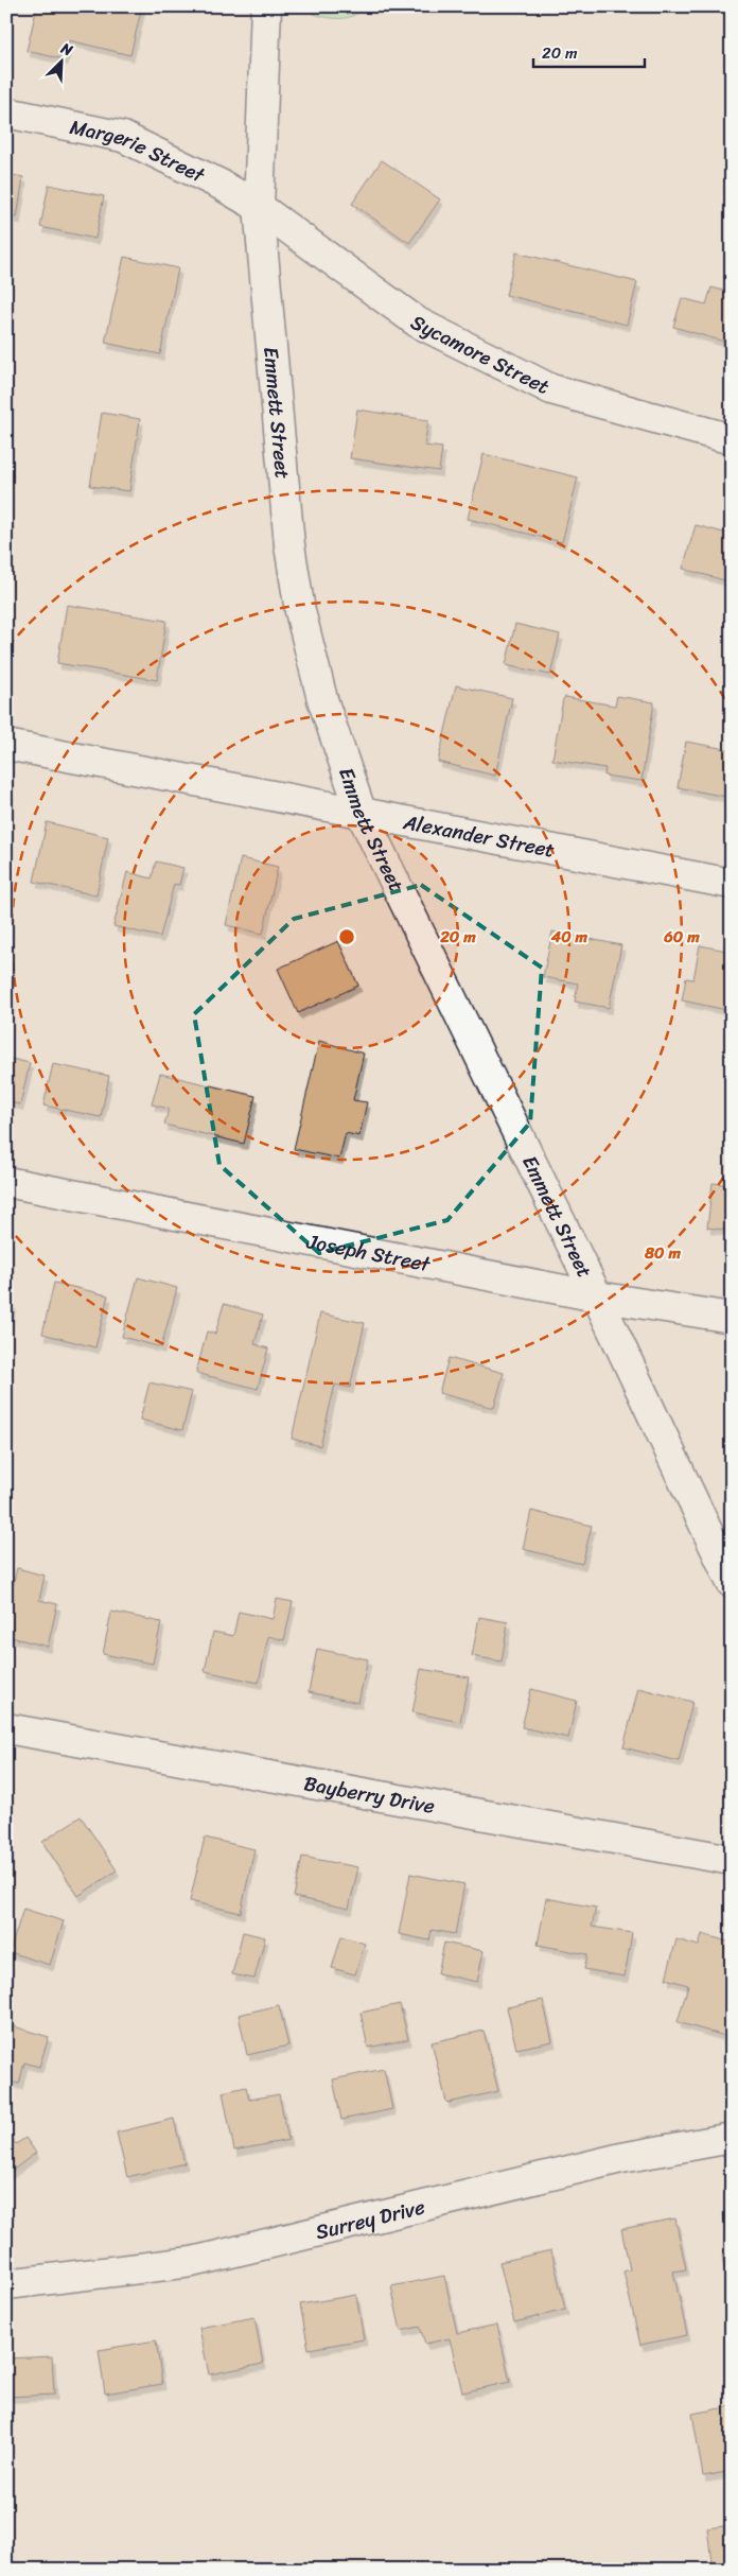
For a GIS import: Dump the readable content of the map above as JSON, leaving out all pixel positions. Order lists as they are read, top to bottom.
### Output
{
  "streets": {
    "street": [
      "Margerie Street",
      "Sycamore Street",
      "Emmett Street",
      "Alexander Street",
      "Joseph Street",
      "Bayberry Drive",
      "Surrey Drive"
    ]
  },
  "crossings": [
    ["Margerie Street", "Sycamore Street"],
    ["Margerie Street", "Emmett Street"],
    ["Sycamore Street", "Emmett Street"],
    ["Emmett Street", "Alexander Street"],
    ["Emmett Street", "Joseph Street"]
  ],
  "scale_bar": "20 m",
  "north": "top right",
  "rings": [
    "20 m",
    "40 m",
    "60 m",
    "80 m"
  ]
}
